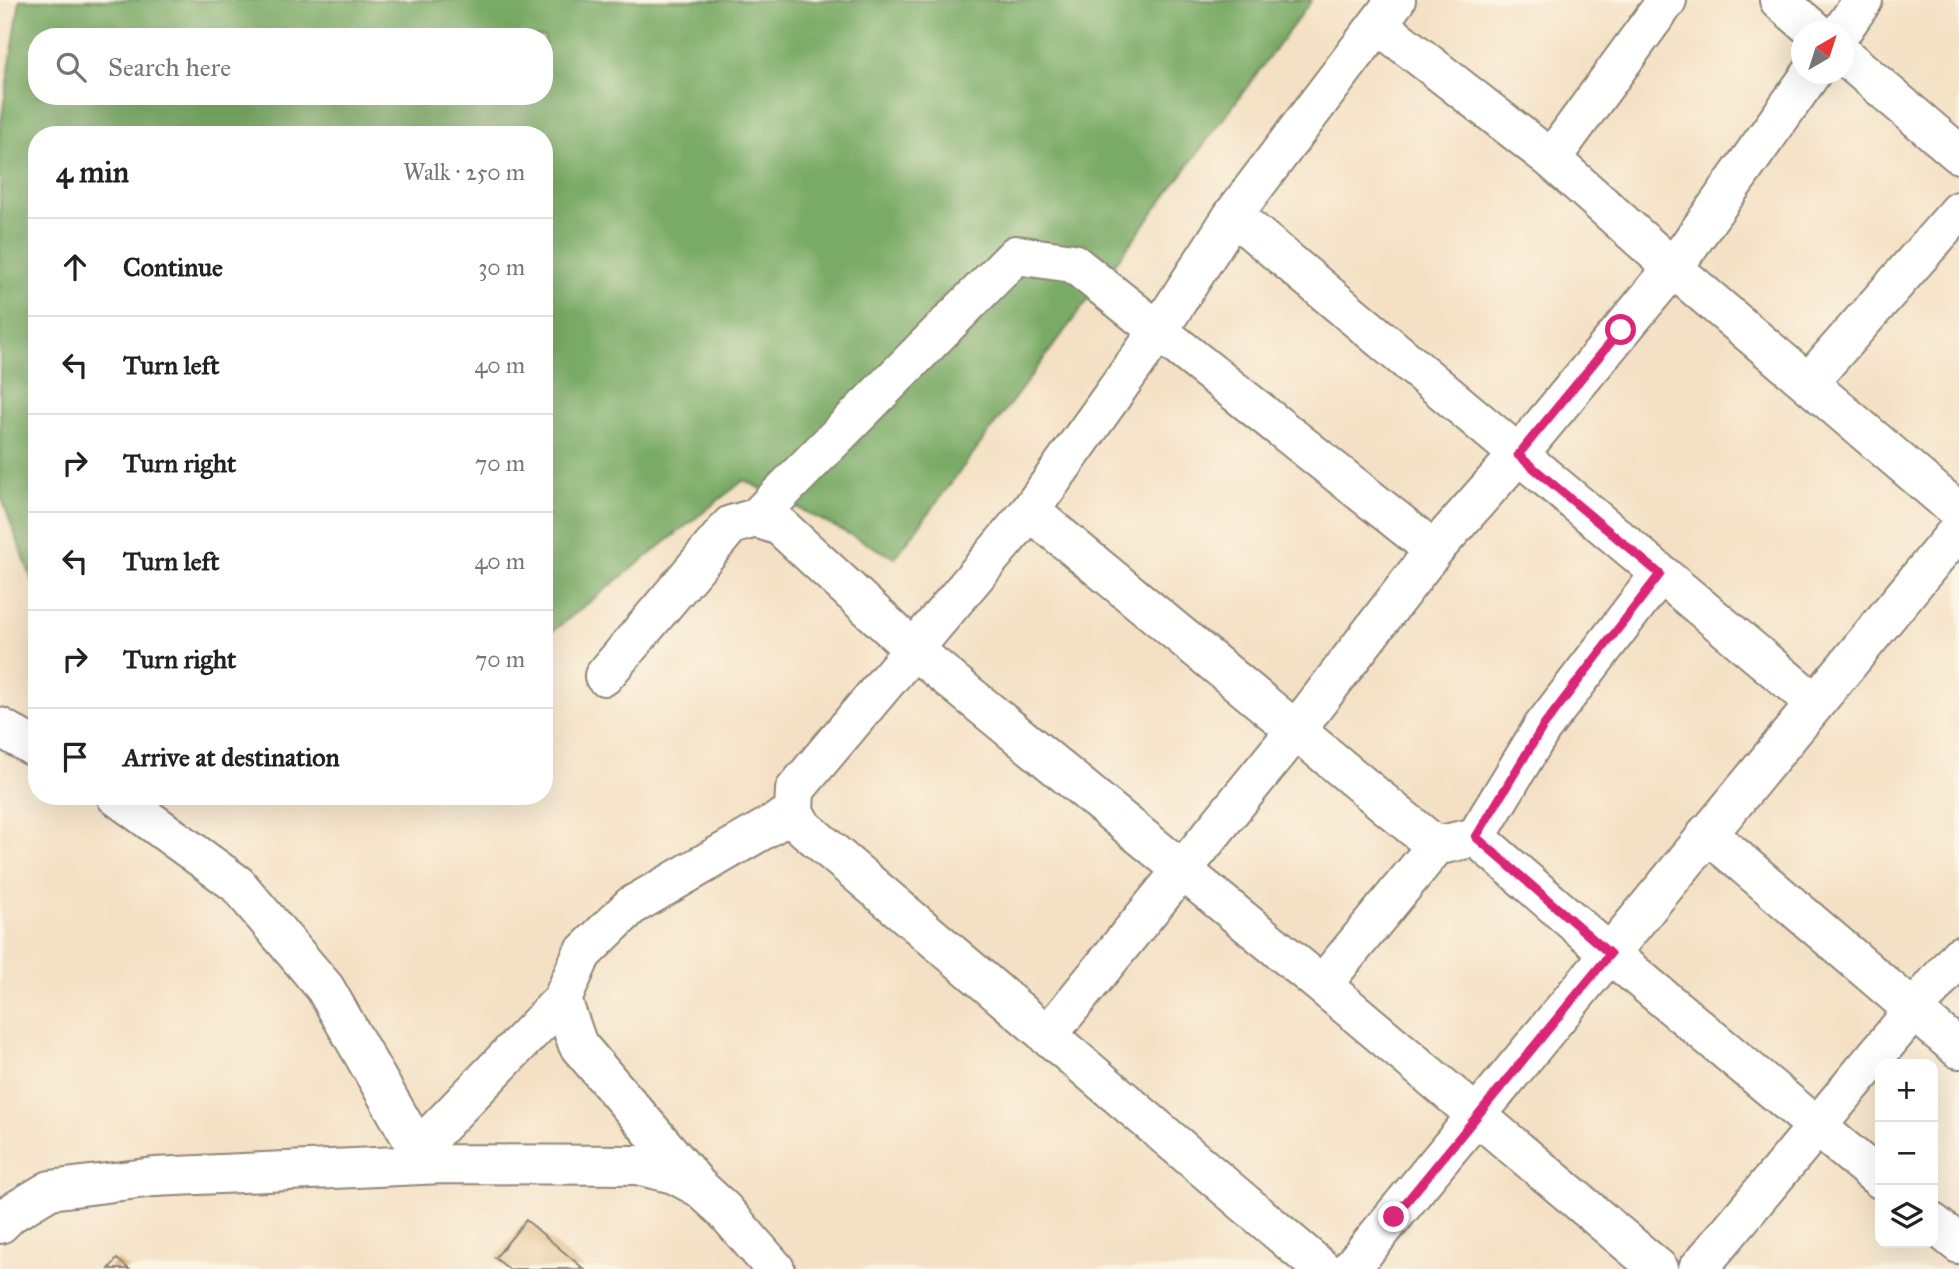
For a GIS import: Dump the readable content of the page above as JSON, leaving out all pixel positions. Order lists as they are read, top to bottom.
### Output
{
  "north": "top right",
  "page": {
    "search": "Search here",
    "heading": ["4 min", "Walk · 250 m"],
    "list": [
      ["Continue", "30 m"],
      ["Turn left", "40 m"],
      ["Turn right", "70 m"],
      ["Turn left", "40 m"],
      ["Turn right", "70 m"],
      "Arrive at destination"
    ],
    "map_buttons": ["+", "−"]
  }
}
